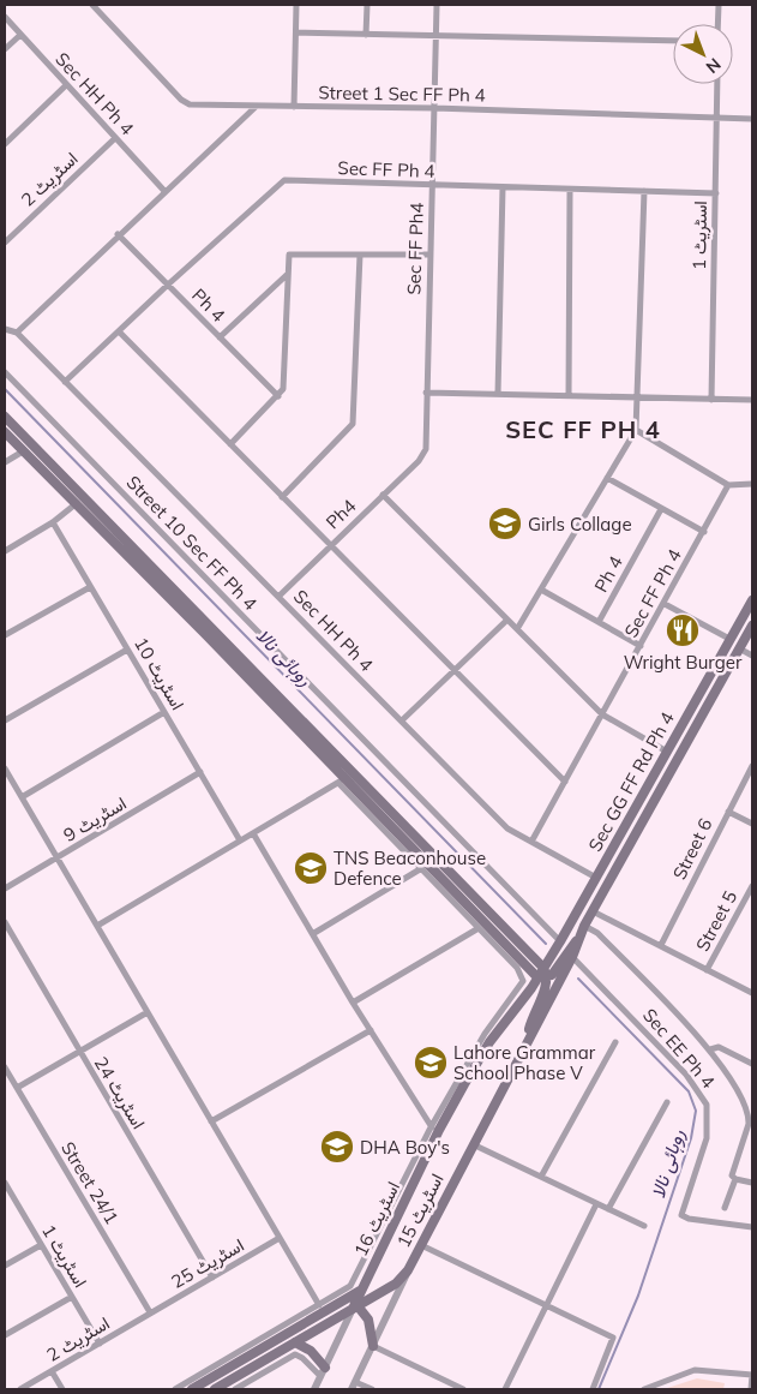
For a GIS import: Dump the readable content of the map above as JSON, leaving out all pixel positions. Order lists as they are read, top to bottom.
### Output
{
  "streets": {
    "main road": ["Sec GG FF Rd Ph 4", "اسٹریٹ 15", "اسٹریٹ 16"],
    "street": [
      "Sec HH Ph 4",
      "Street 1 Sec FF Ph 4",
      "Sec FF Ph 4",
      "اسٹریٹ 2",
      "اسٹریٹ 1",
      "Sec FF Ph4",
      "Ph 4",
      "Ph4",
      "Street 10 Sec FF Ph 4",
      "اسٹریٹ 10",
      "اسٹریٹ 9",
      "Street 6",
      "Street 5",
      "Sec EE Ph 4",
      "اسٹریٹ 24",
      "Street 24/1",
      "اسٹریٹ 25"
    ]
  },
  "crossings": [
    ["Sec HH Ph 4", "Sec FF Ph 4"],
    ["Sec HH Ph 4", "اسٹریٹ 2"],
    ["Sec HH Ph 4", "Ph4"],
    ["Sec HH Ph 4", "Sec GG FF Rd Ph 4"],
    ["Street 1 Sec FF Ph 4", "اسٹریٹ 1"],
    ["Street 1 Sec FF Ph 4", "Sec FF Ph4"],
    ["Sec FF Ph 4", "اسٹریٹ 1"],
    ["Sec FF Ph 4", "Sec FF Ph4"],
    ["Sec FF Ph 4", "Ph 4"],
    ["اسٹریٹ 2", "اسٹریٹ 1"],
    ["اسٹریٹ 2", "Street 24/1"],
    ["اسٹریٹ 2", "اسٹریٹ 25"],
    ["Sec FF Ph4", "Ph4"],
    ["Street 10 Sec FF Ph 4", "Sec GG FF Rd Ph 4"],
    ["اسٹریٹ 10", "اسٹریٹ 9"],
    ["Sec GG FF Rd Ph 4", "اسٹریٹ 16"],
    ["Sec EE Ph 4", "اسٹریٹ 15"],
    ["اسٹریٹ 24", "اسٹریٹ 25"],
    ["Street 24/1", "اسٹریٹ 25"]
  ],
  "districts": ["SEC FF PH 4"],
  "water": ["روہائی نالا"],
  "places": {
    "school or university": [
      "Girls Collage",
      "TNS Beaconhouse Defence",
      "Lahore Grammar School Phase V",
      "DHA Boy's"
    ],
    "restaurant": ["Wright Burger"]
  },
  "north": "bottom right"
}
